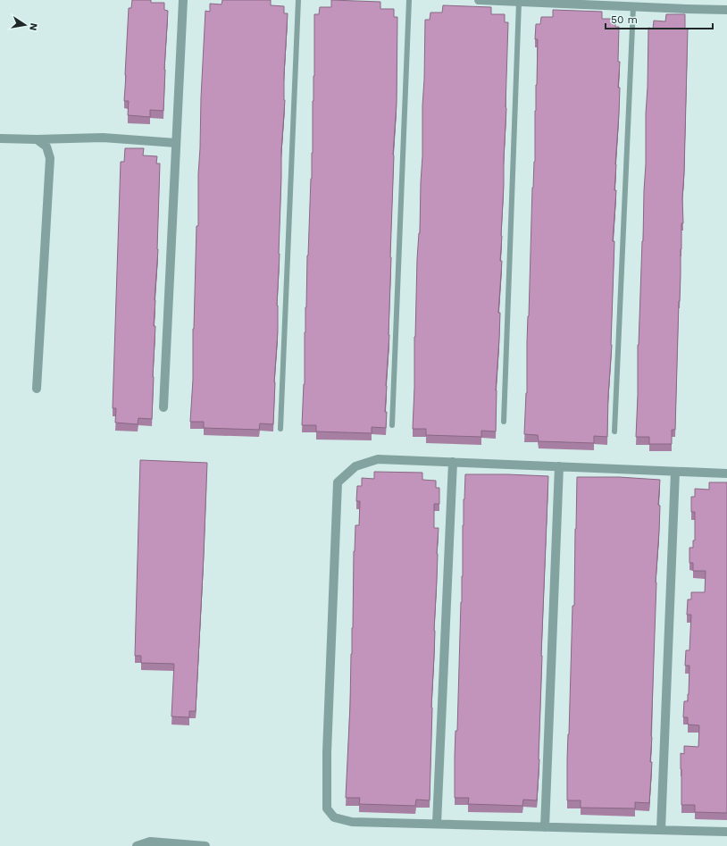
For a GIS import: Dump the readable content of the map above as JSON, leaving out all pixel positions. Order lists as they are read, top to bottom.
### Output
{
  "scale_bar": "50 m",
  "north": "right"
}
